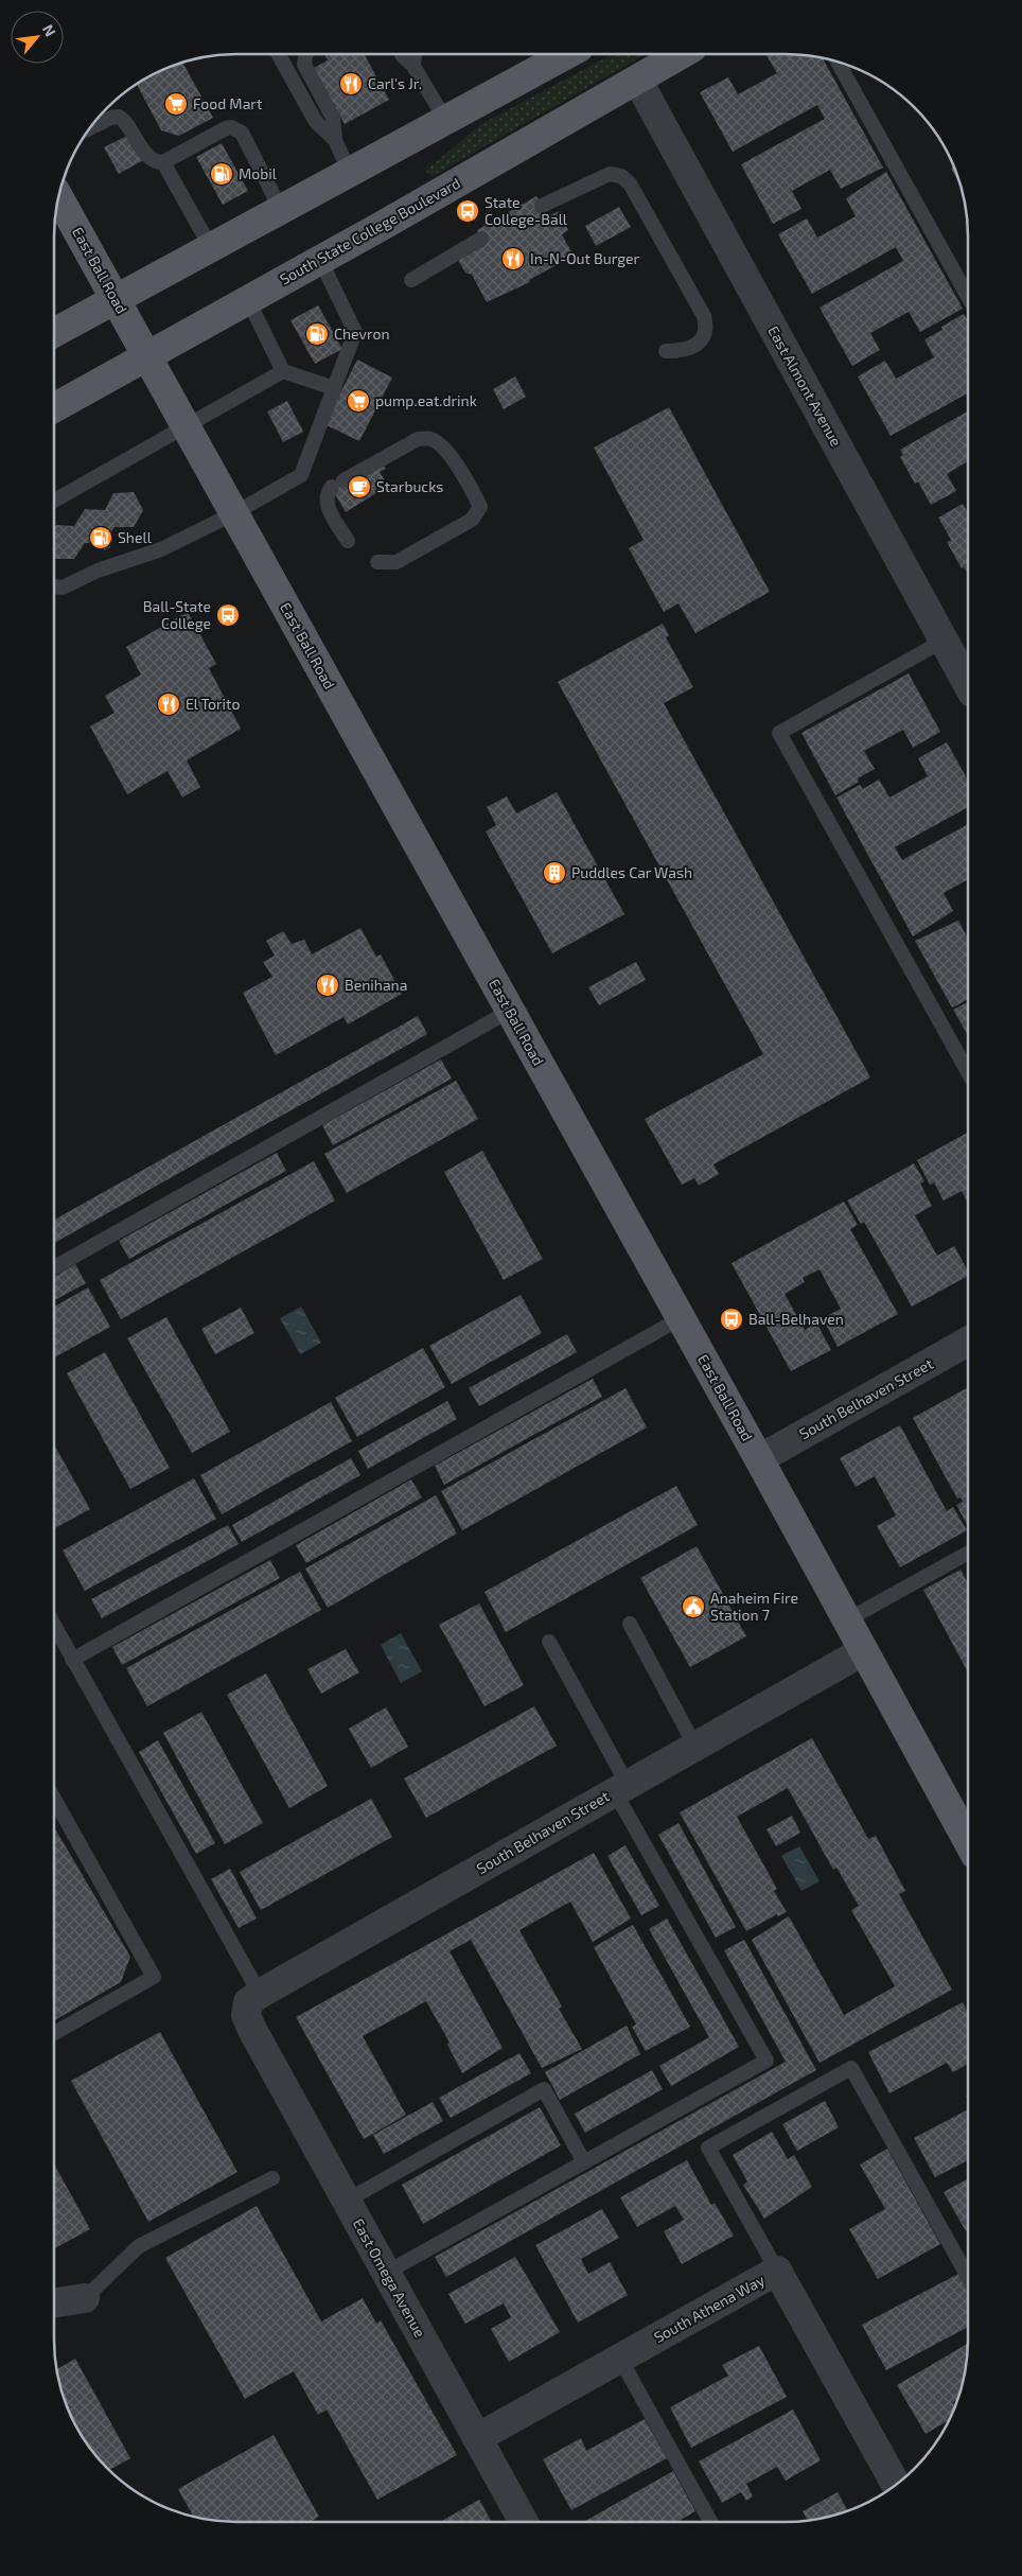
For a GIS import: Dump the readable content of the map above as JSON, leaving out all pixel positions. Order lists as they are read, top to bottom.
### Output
{
  "streets": {
    "main road": ["South State College Boulevard", "East Ball Road"],
    "street": [
      "East Almont Avenue",
      "South Belhaven Street",
      "East Omega Avenue",
      "South Athena Way"
    ]
  },
  "crossings": [
    ["South State College Boulevard", "East Ball Road"],
    ["South State College Boulevard", "East Almont Avenue"],
    ["East Ball Road", "South Belhaven Street"],
    ["South Belhaven Street", "East Omega Avenue"],
    ["East Omega Avenue", "South Athena Way"]
  ],
  "places": {
    "restaurant": [
      "Carl's Jr.",
      "In-N-Out Burger",
      "El Torito",
      "Benihana"
    ],
    "supermarket": ["Food Mart", "pump.eat.drink"],
    "fuel station": ["Mobil", "Chevron", "Shell"],
    "bus stop": ["State College-Ball", "Ball-State College", "Ball-Belhaven"],
    "cafe": ["Starbucks"],
    "building": ["Puddles Car Wash"],
    "public building": ["Anaheim Fire Station 7"]
  },
  "north": "top right"
}
